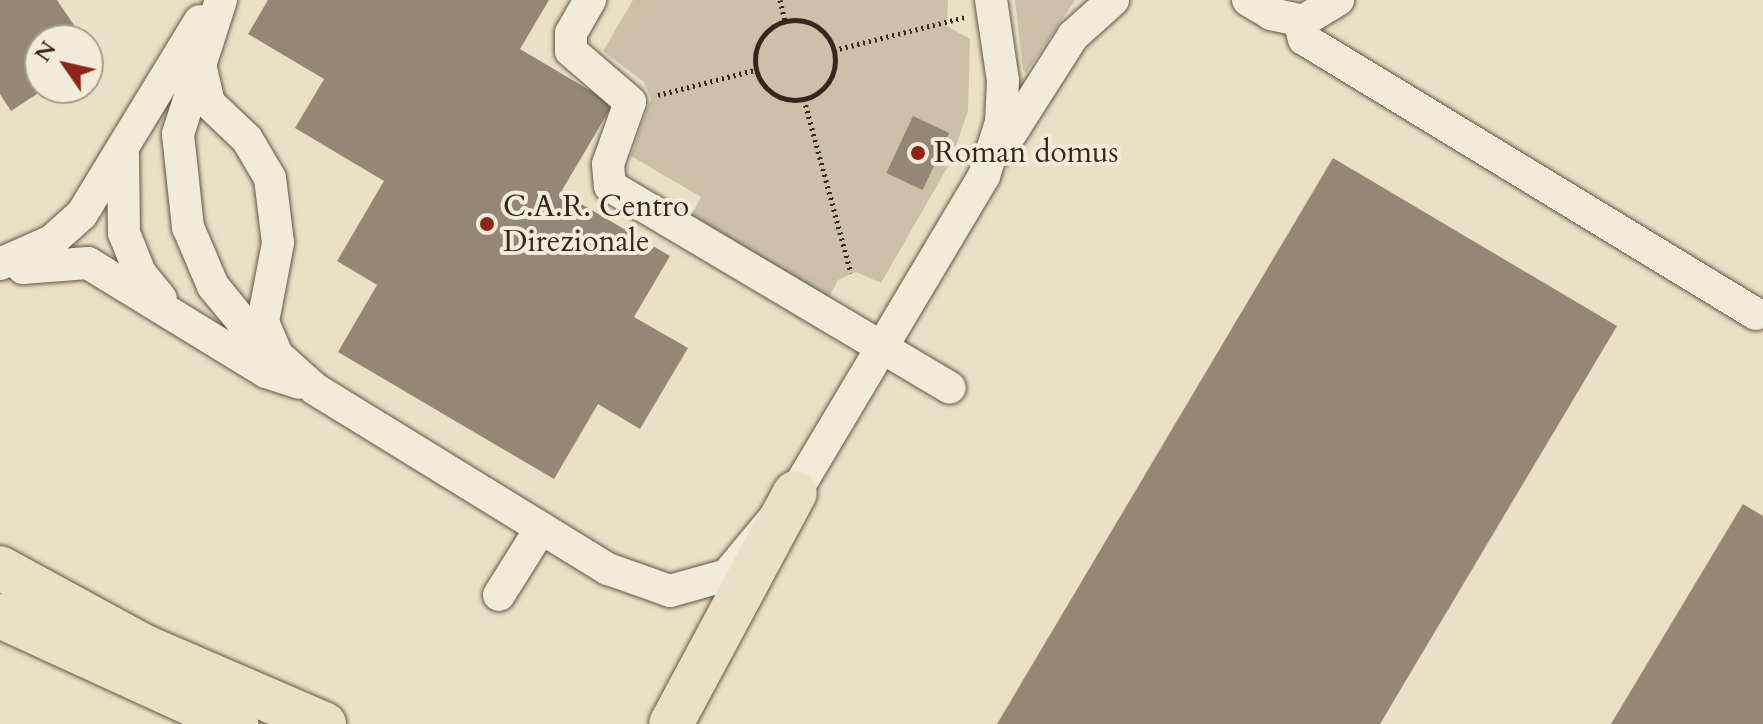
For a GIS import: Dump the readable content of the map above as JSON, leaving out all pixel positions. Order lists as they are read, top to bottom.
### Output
{
  "places": ["Roman domus", "C.A.R. Centro Direzionale"],
  "north": "top left"
}
